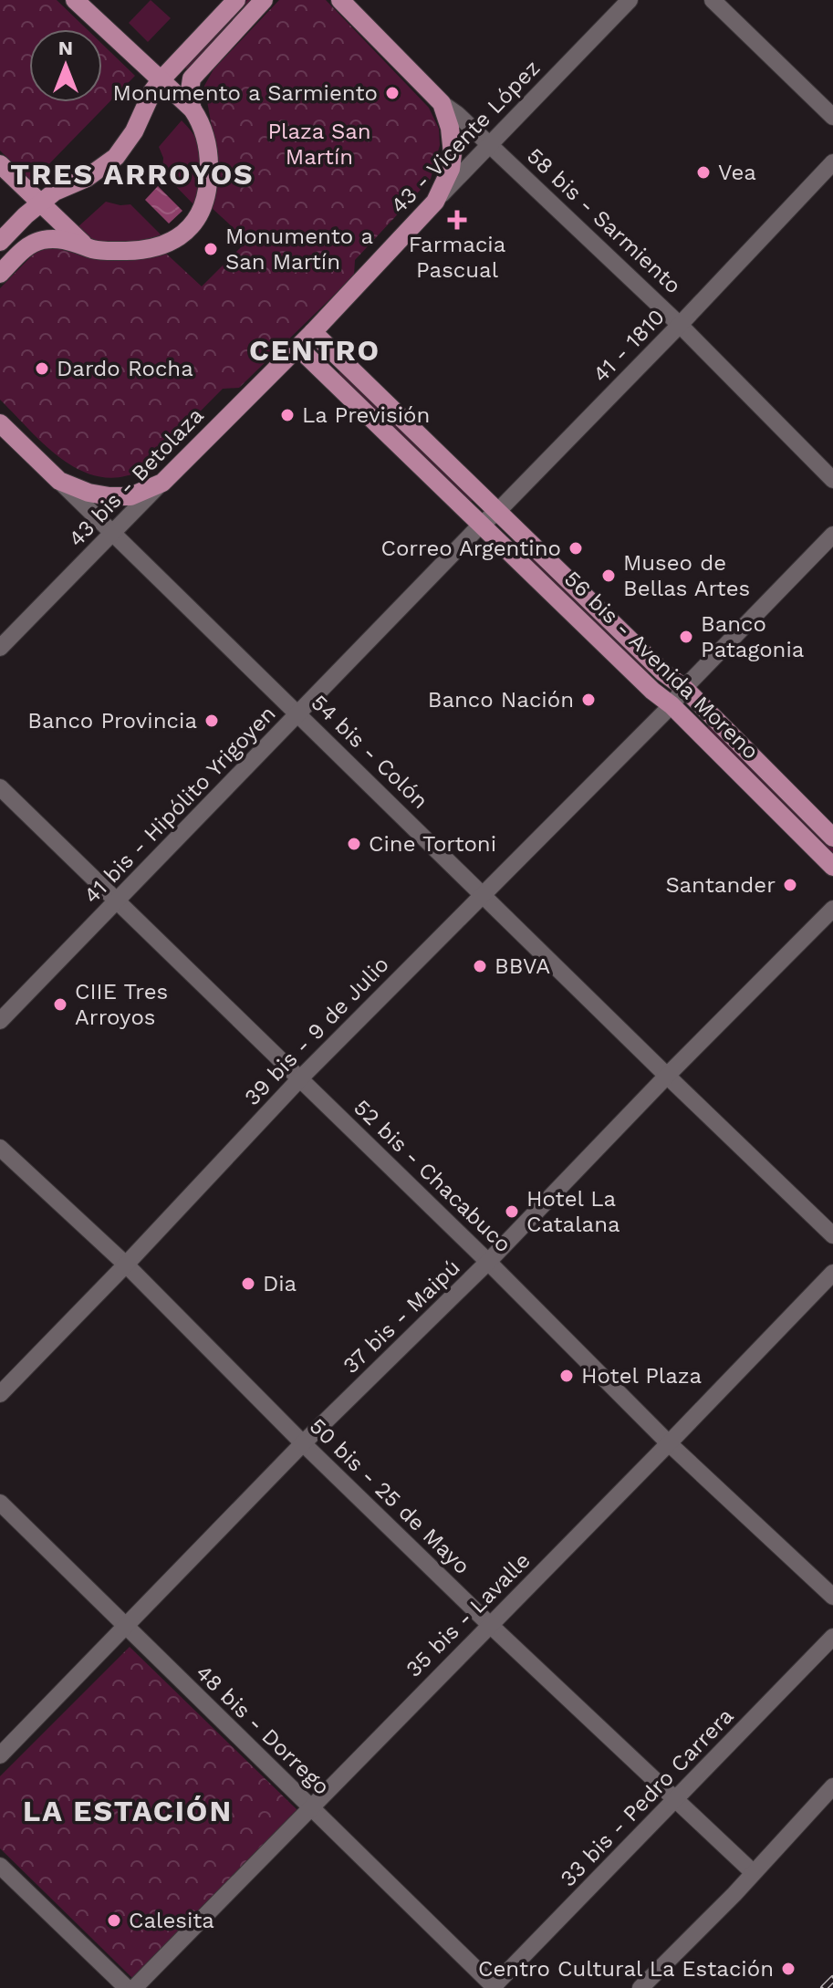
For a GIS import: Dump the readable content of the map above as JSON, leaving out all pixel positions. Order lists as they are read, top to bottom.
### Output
{
  "streets": {
    "main road": [
      "43 - Vicente López",
      "58 bis - Sarmiento",
      "43 bis - Betolaza",
      "56 bis - Avenida Moreno",
      "54 bis - Colón"
    ],
    "street": [
      "41 - 1810",
      "41 bis - Hipólito Yrigoyen",
      "39 bis - 9 de Julio",
      "52 bis - Chacabuco",
      "37 bis - Maipú",
      "50 bis - 25 de Mayo",
      "35 bis - Lavalle",
      "48 bis - Dorrego",
      "33 bis - Pedro Carrera"
    ]
  },
  "crossings": [
    ["43 - Vicente López", "58 bis - Sarmiento"],
    ["43 - Vicente López", "43 bis - Betolaza"],
    ["43 - Vicente López", "56 bis - Avenida Moreno"],
    ["58 bis - Sarmiento", "41 - 1810"],
    ["41 - 1810", "56 bis - Avenida Moreno"],
    ["41 - 1810", "41 bis - Hipólito Yrigoyen"],
    ["43 bis - Betolaza", "56 bis - Avenida Moreno"],
    ["43 bis - Betolaza", "54 bis - Colón"],
    ["56 bis - Avenida Moreno", "41 bis - Hipólito Yrigoyen"],
    ["56 bis - Avenida Moreno", "39 bis - 9 de Julio"],
    ["54 bis - Colón", "41 bis - Hipólito Yrigoyen"],
    ["54 bis - Colón", "39 bis - 9 de Julio"],
    ["54 bis - Colón", "37 bis - Maipú"],
    ["41 bis - Hipólito Yrigoyen", "52 bis - Chacabuco"],
    ["39 bis - 9 de Julio", "52 bis - Chacabuco"],
    ["39 bis - 9 de Julio", "50 bis - 25 de Mayo"],
    ["52 bis - Chacabuco", "37 bis - Maipú"],
    ["52 bis - Chacabuco", "35 bis - Lavalle"],
    ["37 bis - Maipú", "50 bis - 25 de Mayo"],
    ["37 bis - Maipú", "48 bis - Dorrego"],
    ["50 bis - 25 de Mayo", "35 bis - Lavalle"],
    ["50 bis - 25 de Mayo", "33 bis - Pedro Carrera"],
    ["35 bis - Lavalle", "48 bis - Dorrego"],
    ["48 bis - Dorrego", "33 bis - Pedro Carrera"]
  ],
  "districts": ["TRES ARROYOS", "CENTRO", "LA ESTACIÓN"],
  "parks": ["Plaza San Martín"],
  "places": {
    "other": [
      "Monumento a Sarmiento",
      "Vea",
      "Monumento a San Martín",
      "Dardo Rocha",
      "La Previsión",
      "Correo Argentino",
      "Museo de Bellas Artes",
      "Banco Patagonia",
      "Banco Nación",
      "Banco Provincia",
      "Cine Tortoni",
      "Santander",
      "BBVA",
      "CIIE Tres Arroyos",
      "Hotel La Catalana",
      "Dia",
      "Hotel Plaza",
      "Calesita",
      "Centro Cultural La Estación"
    ],
    "health": ["Farmacia Pascual"]
  },
  "north": "top"
}
